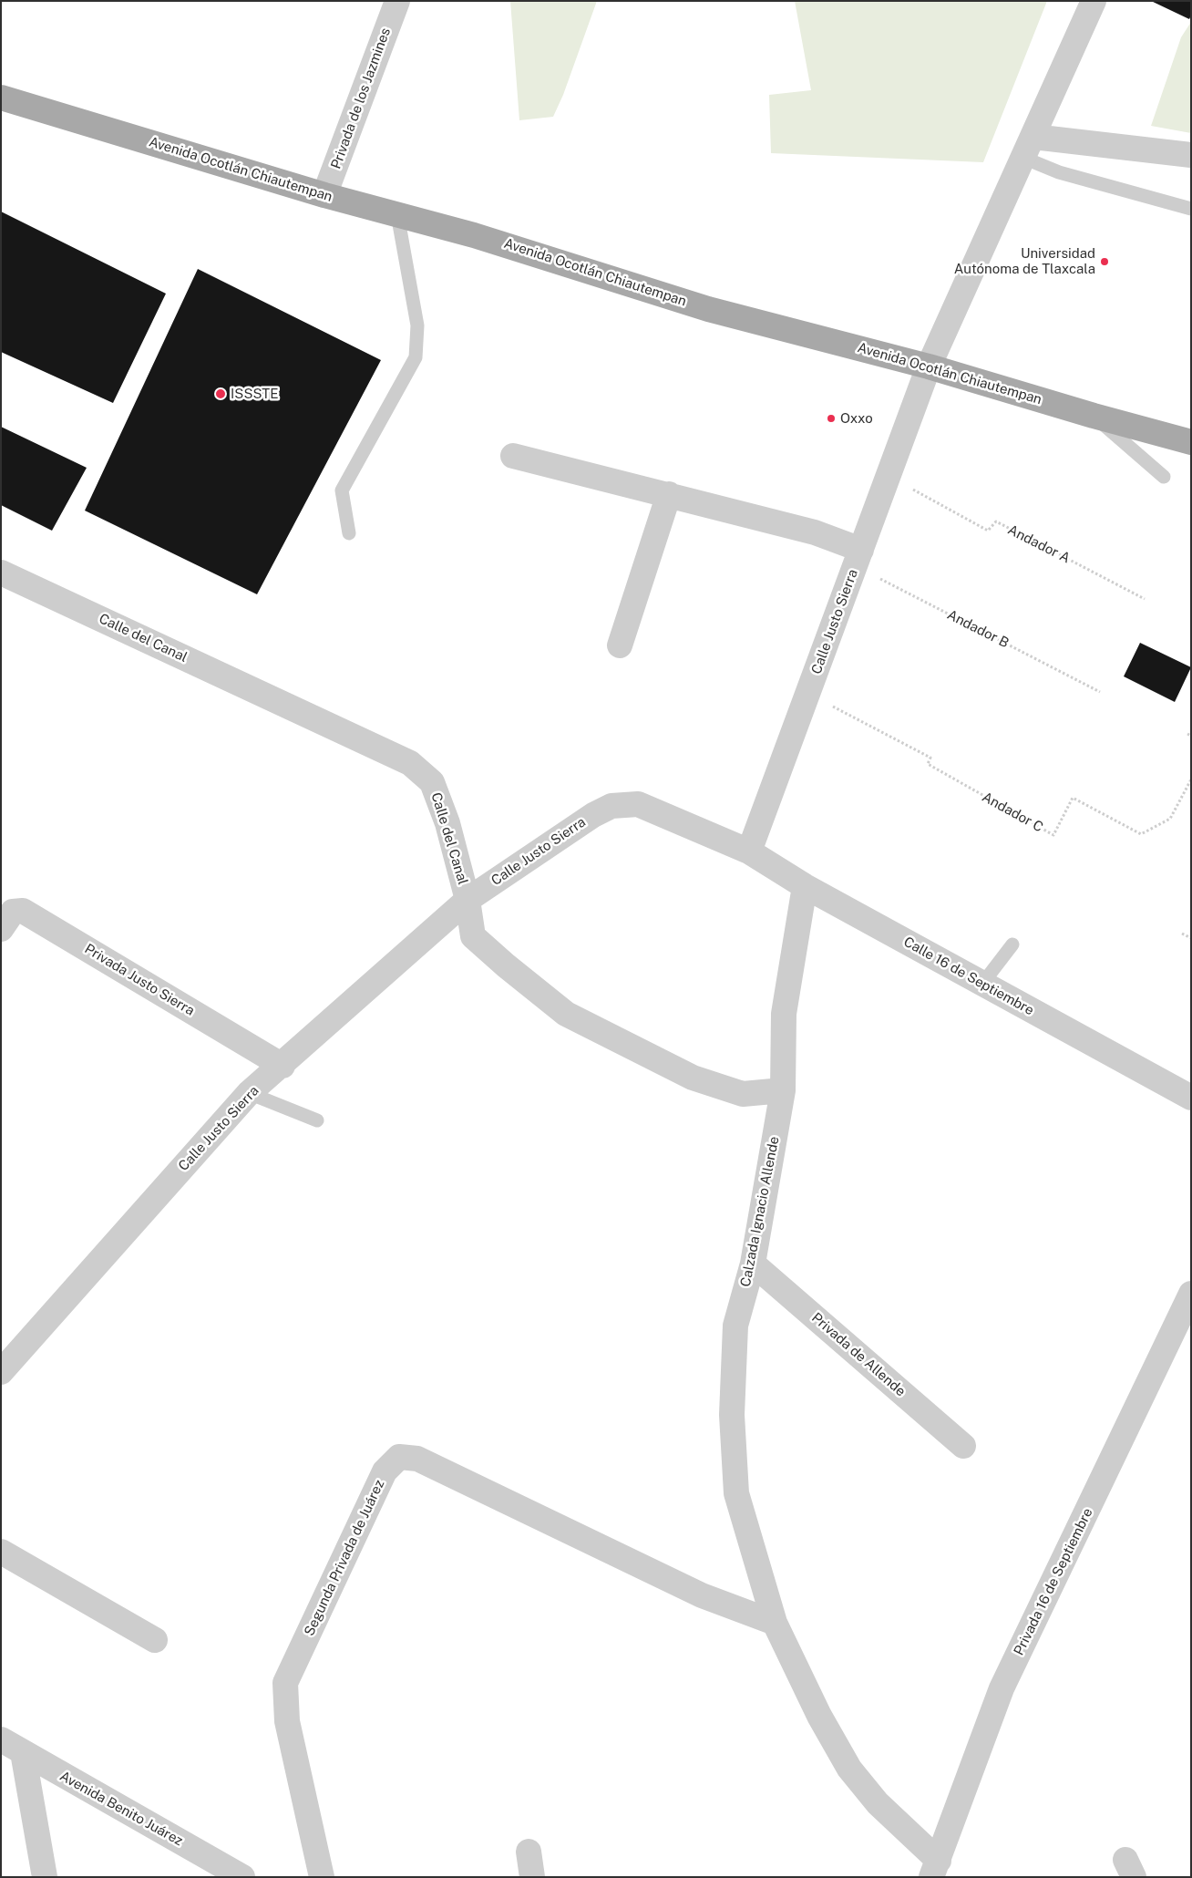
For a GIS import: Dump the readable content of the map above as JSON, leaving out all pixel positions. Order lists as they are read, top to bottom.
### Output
{
  "streets": {
    "main road": ["Avenida Ocotlán Chiautempan"],
    "street": [
      "Privada de los Jazmines",
      "Calle Justo Sierra",
      "Calle del Canal",
      "Calle 16 de Septiembre",
      "Privada Justo Sierra",
      "Calzada Ignacio Allende",
      "Privada de Allende",
      "Segunda Privada de Juárez",
      "Privada 16 de Septiembre",
      "Avenida Benito Juárez"
    ],
    "path": ["Andador A", "Andador B", "Andador C"]
  },
  "crossings": [
    ["Privada de los Jazmines", "Avenida Ocotlán Chiautempan"],
    ["Avenida Ocotlán Chiautempan", "Calle Justo Sierra"],
    ["Andador A", "Calle Justo Sierra"],
    ["Calle Justo Sierra", "Andador B"],
    ["Calle Justo Sierra", "Calle del Canal"],
    ["Calle Justo Sierra", "Andador C"],
    ["Calle Justo Sierra", "Calle 16 de Septiembre"],
    ["Calle Justo Sierra", "Privada Justo Sierra"],
    ["Calle del Canal", "Calzada Ignacio Allende"],
    ["Calle 16 de Septiembre", "Calzada Ignacio Allende"],
    ["Calzada Ignacio Allende", "Privada de Allende"],
    ["Calzada Ignacio Allende", "Segunda Privada de Juárez"],
    ["Calzada Ignacio Allende", "Privada 16 de Septiembre"]
  ],
  "places": ["Universidad Autónoma de Tlaxcala", "ISSSTE", "Oxxo"]
}
